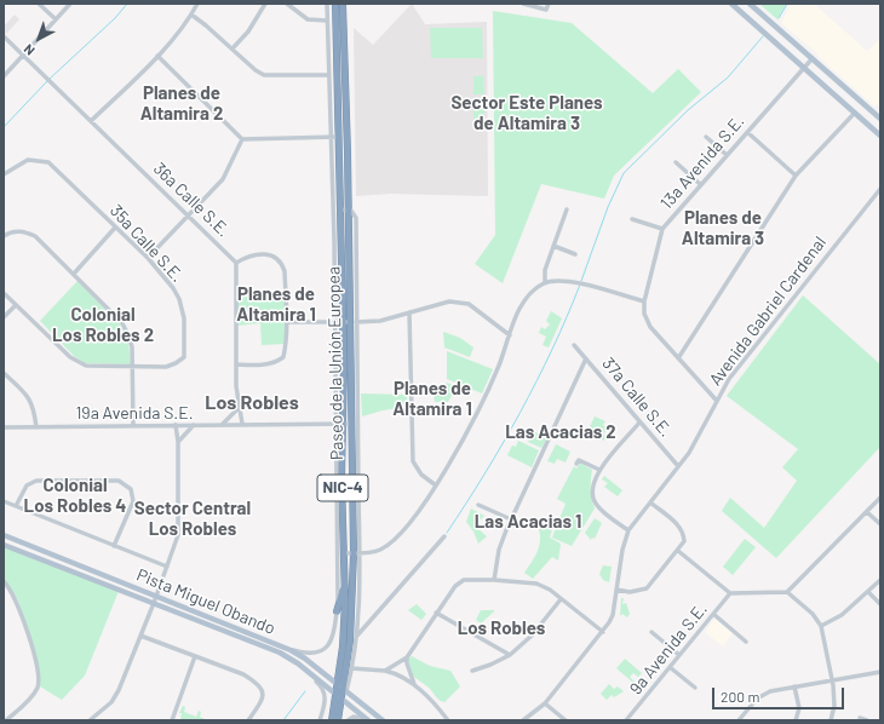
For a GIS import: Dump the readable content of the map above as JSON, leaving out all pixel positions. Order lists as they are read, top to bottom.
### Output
{
  "streets": {
    "highway": ["Paseo de la Unión Europea", "NIC-4"],
    "main road": ["Pista Miguel Obando"],
    "street": [
      "13a Avenida S.E.",
      "36a Calle S.E.",
      "35a Calle S.E.",
      "Avenida Gabriel Cardenal",
      "37a Calle S.E.",
      "19a Avenida S.E.",
      "9a Avenida S.E."
    ]
  },
  "crossings": [
    ["Avenida Gabriel Cardenal", "37a Calle S.E."],
    ["Paseo de la Unión Europea", "19a Avenida S.E."],
    ["Paseo de la Unión Europea", "Pista Miguel Obando"]
  ],
  "districts": [
    "Planes de Altamira 2",
    "Sector Este Planes de Altamira 3",
    "Planes de Altamira 3",
    "Planes de Altamira 1",
    "Colonial Los Robles 2",
    "Planes de Altamira 1",
    "Los Robles",
    "Las Acacias 2",
    "Colonial Los Robles 4",
    "Sector Central Los Robles",
    "Las Acacias 1",
    "Los Robles"
  ],
  "scale_bar": "200 m",
  "north": "bottom left"
}
